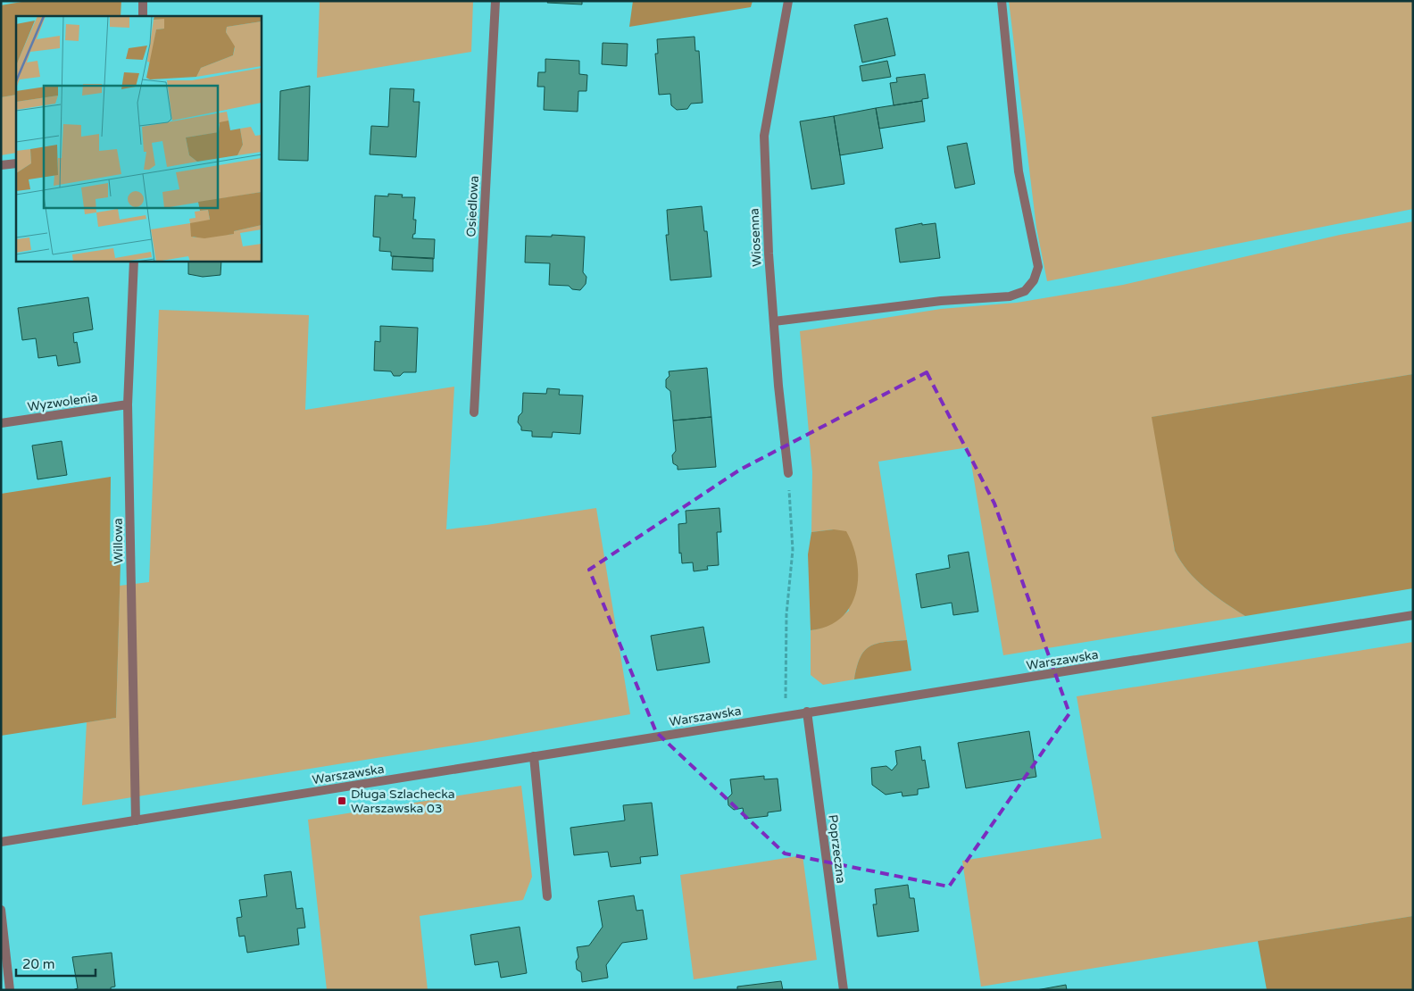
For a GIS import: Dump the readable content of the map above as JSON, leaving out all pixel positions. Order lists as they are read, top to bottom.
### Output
{
  "streets": {
    "street": [
      "Osiedlowa",
      "Wiosenna",
      "Wyzwolenia",
      "Willowa",
      "Warszawska",
      "Poprzeczna"
    ]
  },
  "crossings": [
    ["Wyzwolenia", "Willowa"],
    ["Willowa", "Warszawska"],
    ["Warszawska", "Poprzeczna"]
  ],
  "places": {
    "transit": ["Długa Szlachecka Warszawska 03"]
  },
  "scale_bar": "20 m"
}
